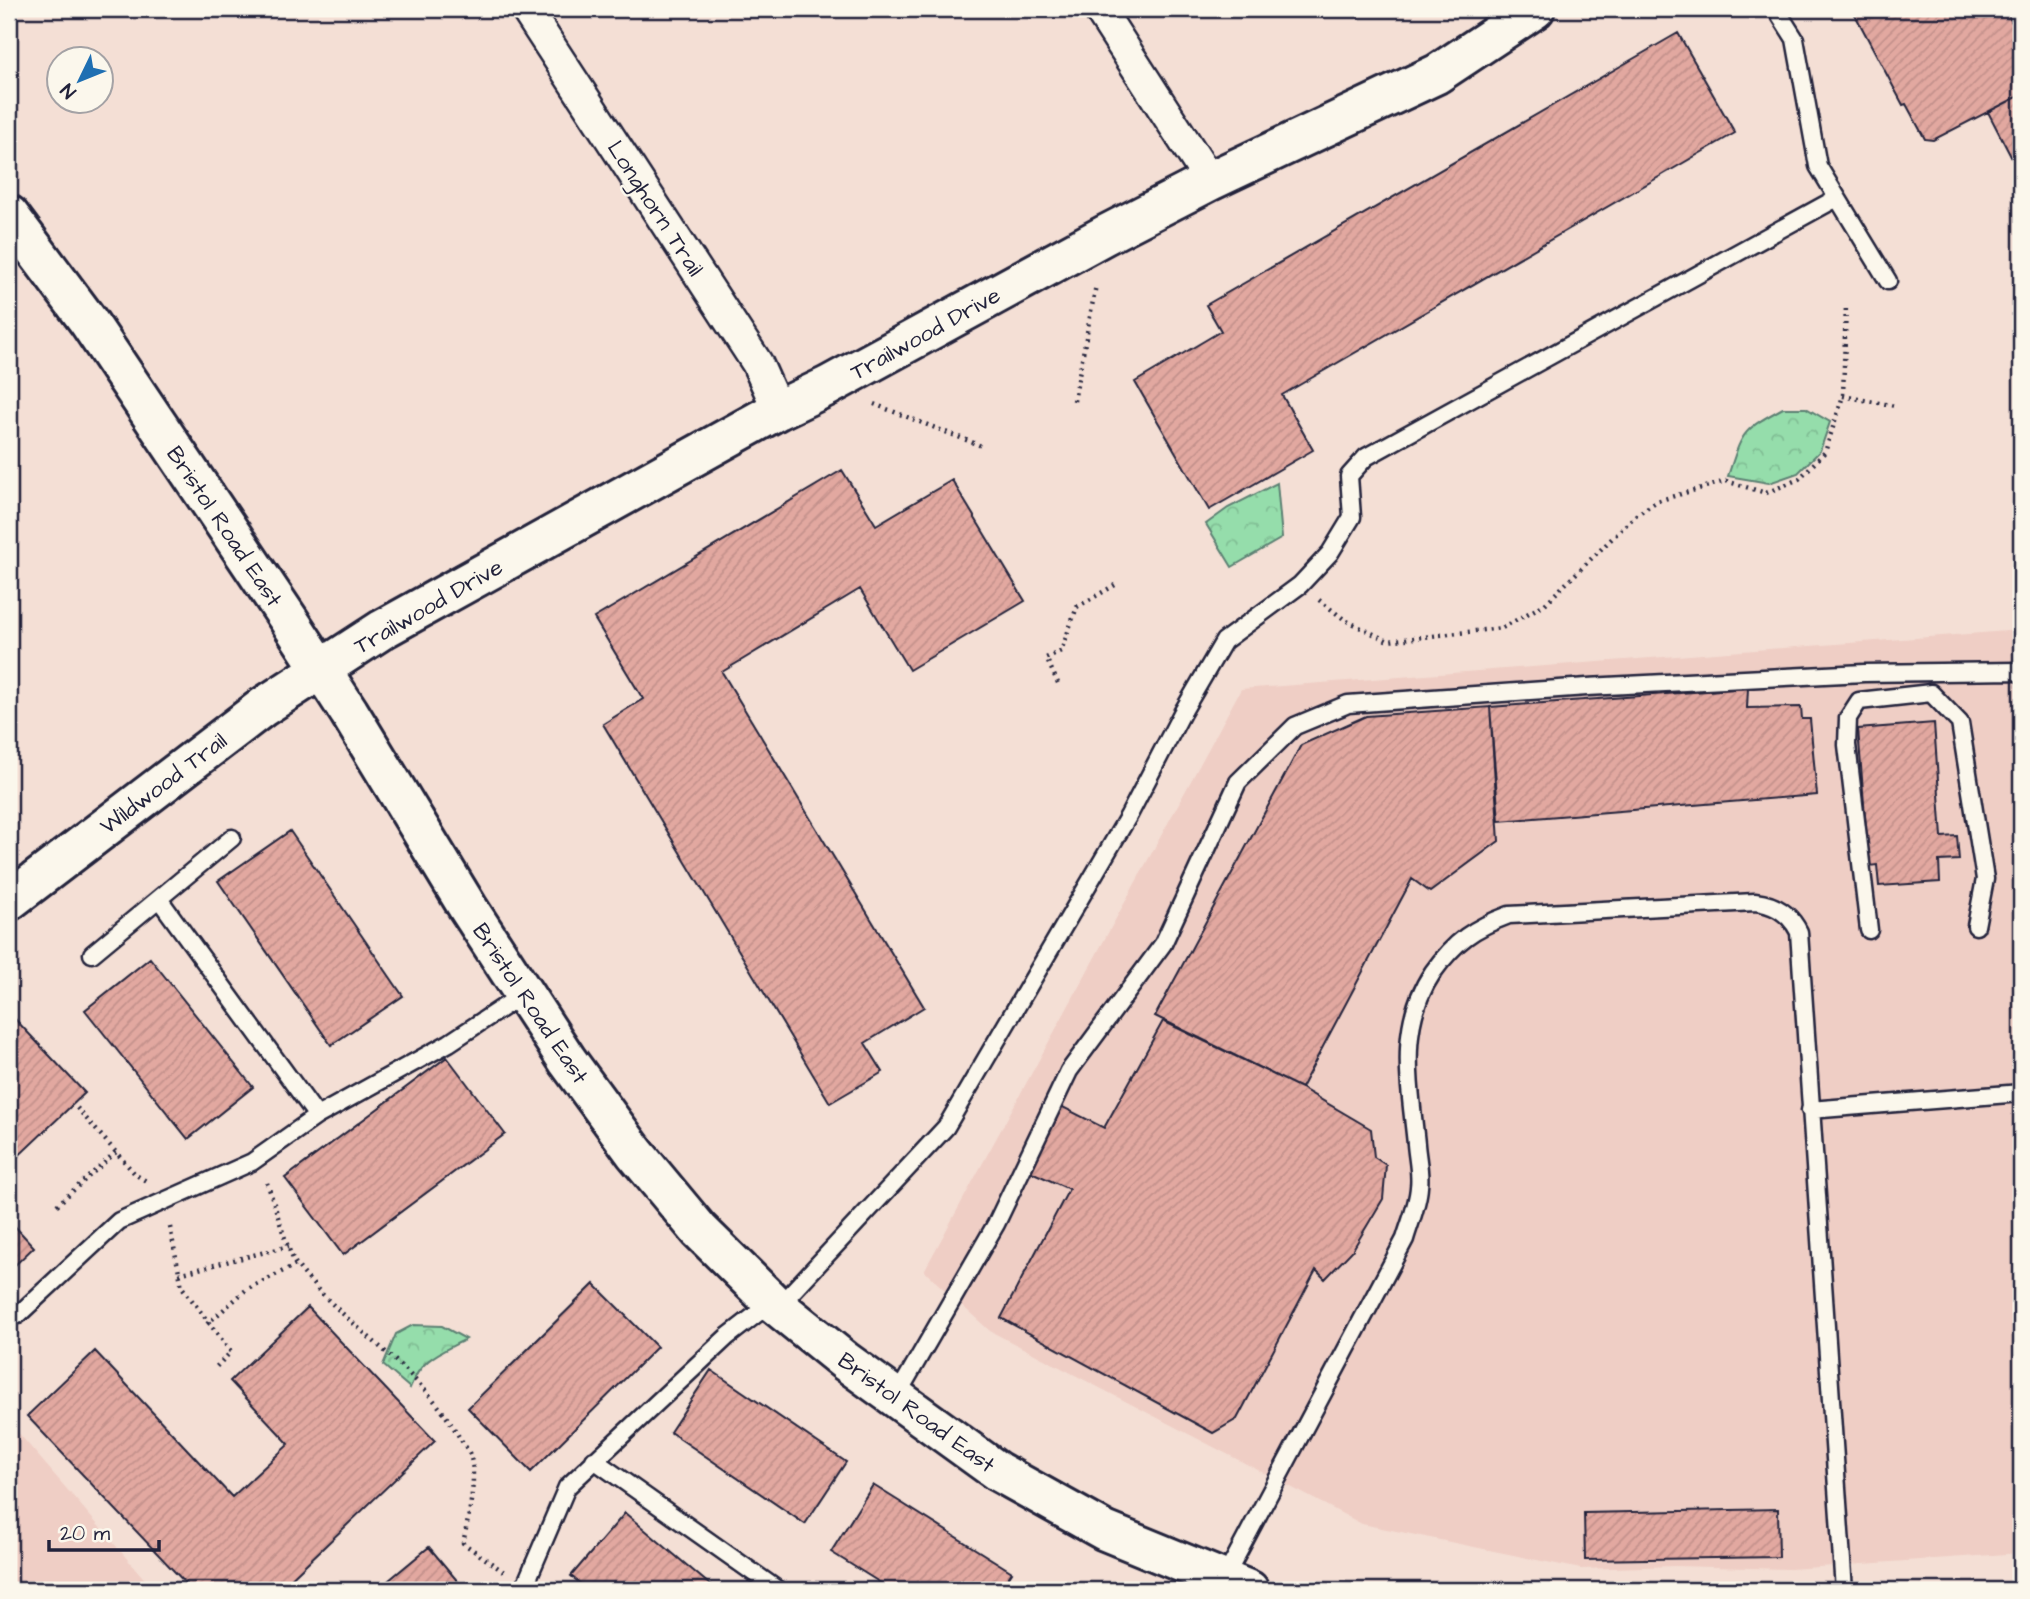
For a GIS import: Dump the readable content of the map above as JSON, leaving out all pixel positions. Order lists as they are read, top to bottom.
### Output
{
  "streets": {
    "street": [
      "Longhorn Trail",
      "Trailwood Drive",
      "Bristol Road East",
      "Wildwood Trail"
    ]
  },
  "crossings": [
    ["Longhorn Trail", "Trailwood Drive"],
    ["Trailwood Drive", "Bristol Road East"],
    ["Trailwood Drive", "Wildwood Trail"],
    ["Bristol Road East", "Wildwood Trail"]
  ],
  "scale_bar": "20 m",
  "north": "bottom left"
}
